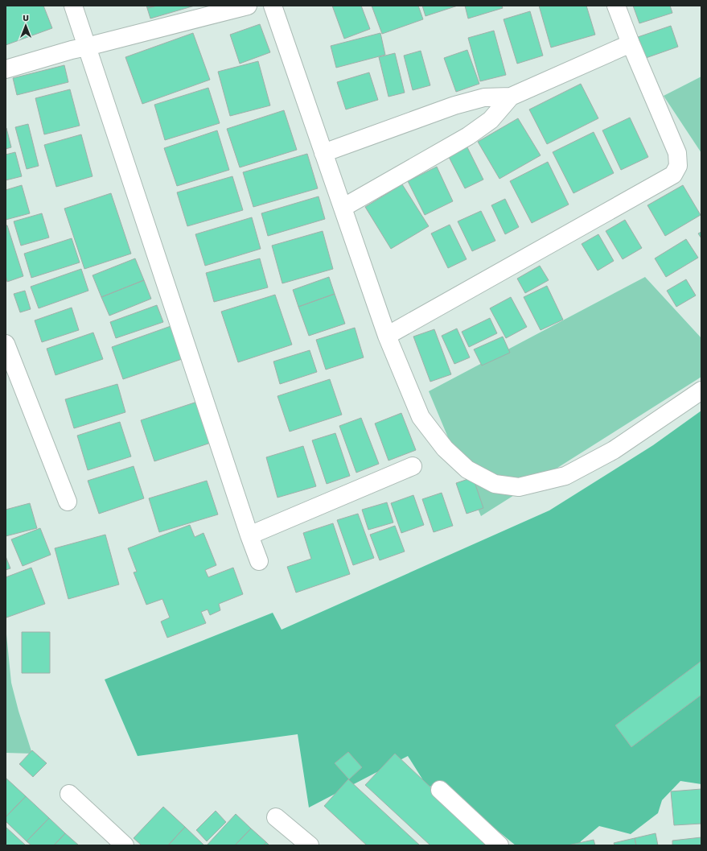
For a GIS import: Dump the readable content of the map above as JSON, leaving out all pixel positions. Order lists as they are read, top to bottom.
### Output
{
  "north": "top"
}
